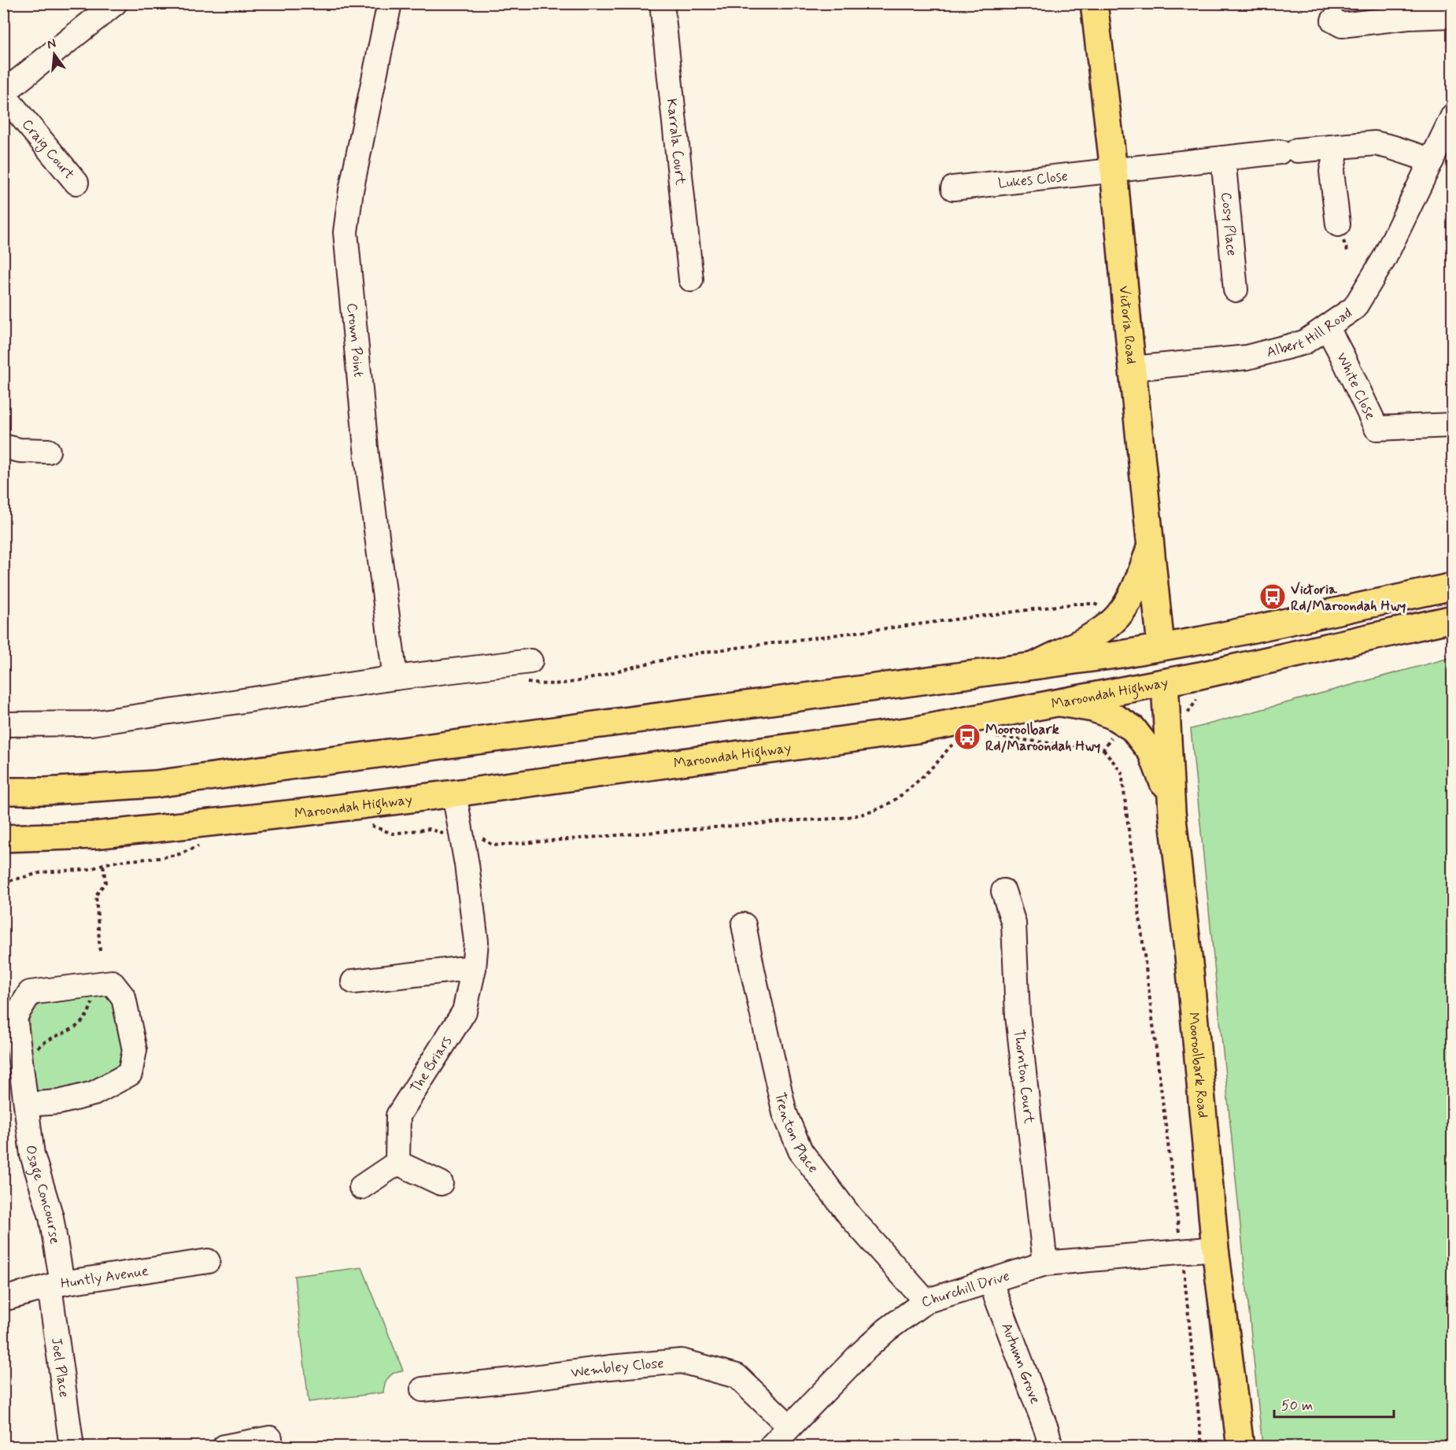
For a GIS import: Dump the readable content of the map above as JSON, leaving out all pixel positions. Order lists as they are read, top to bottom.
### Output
{
  "streets": {
    "main road": ["Victoria Road", "Maroondah Highway", "Mooroolbark Road"],
    "street": [
      "Karrala Court",
      "Craig Court",
      "Lukes Close",
      "Cosy Place",
      "Albert Hill Road",
      "Crown Point",
      "White Close",
      "The Briars",
      "Thornton Court",
      "Trenton Place",
      "Osage Concourse",
      "Huntly Avenue",
      "Churchill Drive",
      "Autumn Grove",
      "Joel Place",
      "Wembley Close"
    ]
  },
  "crossings": [
    ["Lukes Close", "Victoria Road"],
    ["Victoria Road", "Albert Hill Road"],
    ["Victoria Road", "Maroondah Highway"],
    ["Victoria Road", "Mooroolbark Road"],
    ["Albert Hill Road", "White Close"],
    ["Maroondah Highway", "The Briars"],
    ["Maroondah Highway", "Mooroolbark Road"],
    ["Mooroolbark Road", "Churchill Drive"],
    ["Thornton Court", "Churchill Drive"],
    ["Trenton Place", "Churchill Drive"],
    ["Osage Concourse", "Huntly Avenue"],
    ["Osage Concourse", "Joel Place"],
    ["Huntly Avenue", "Joel Place"],
    ["Churchill Drive", "Autumn Grove"],
    ["Churchill Drive", "Wembley Close"]
  ],
  "places": {
    "bus stop": ["Victoria Rd/Maroondah Hwy", "Mooroolbark Rd/Maroondah Hwy"]
  },
  "scale_bar": "50 m",
  "north": "top"
}
